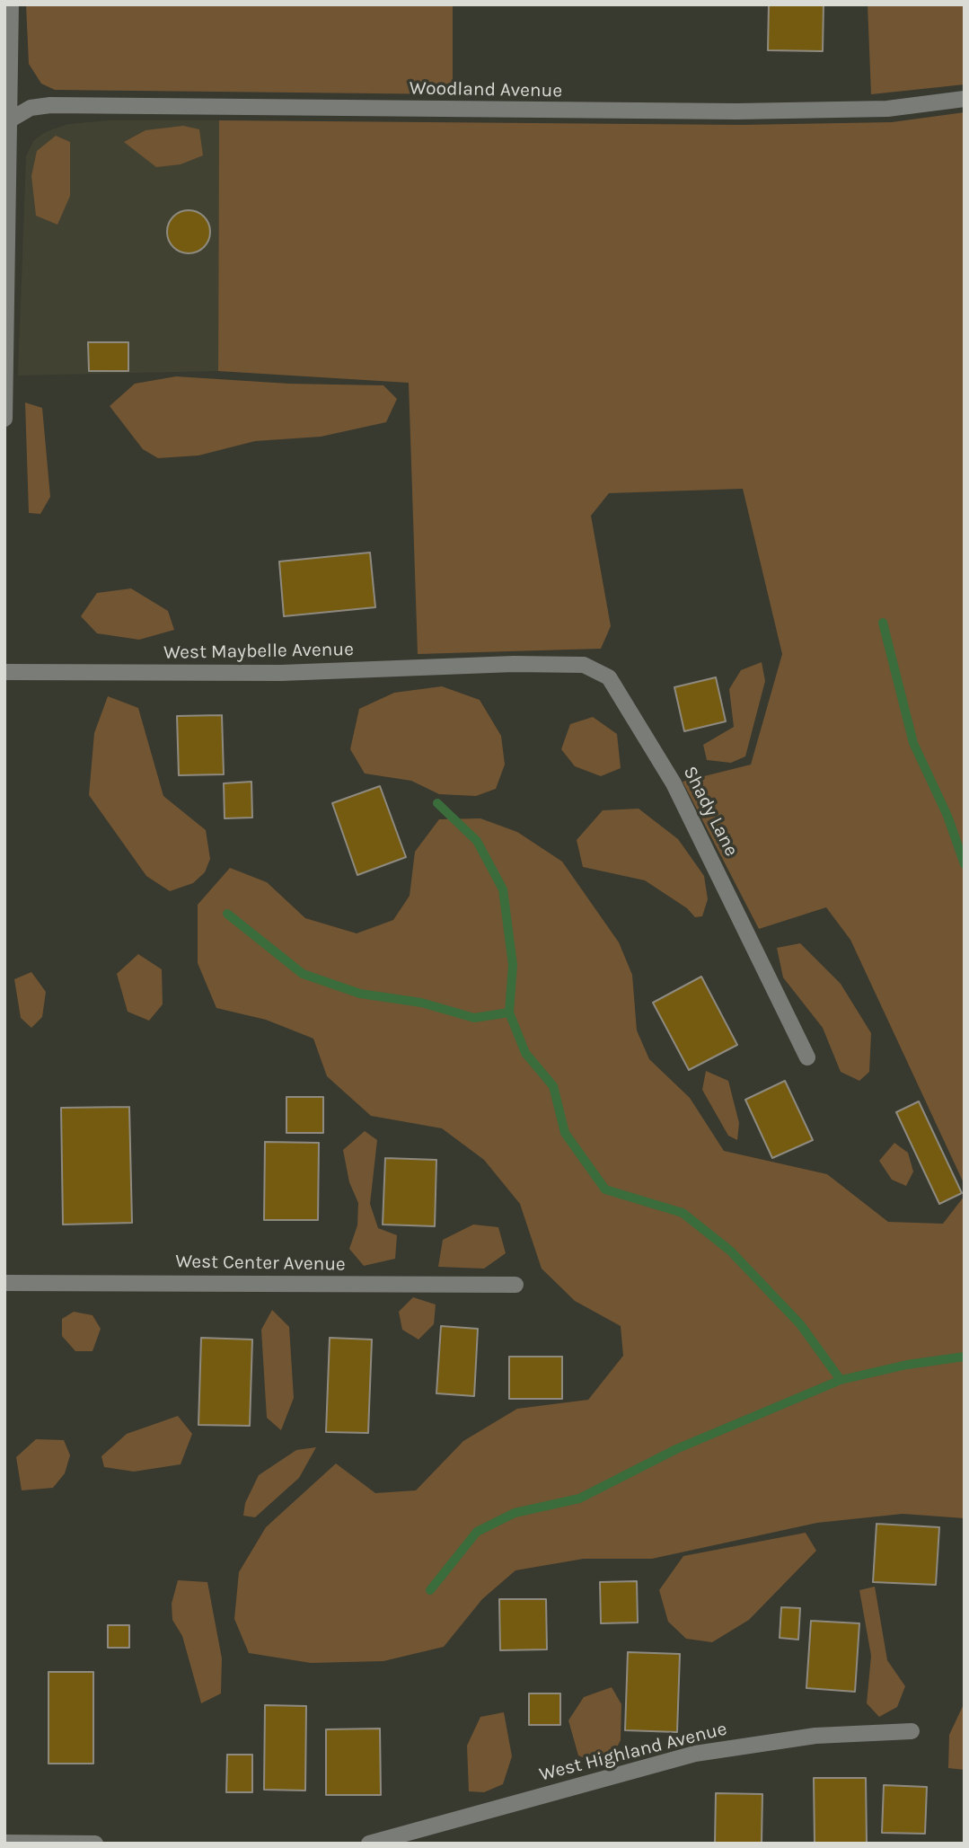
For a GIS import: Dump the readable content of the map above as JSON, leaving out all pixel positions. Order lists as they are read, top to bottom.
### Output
{
  "streets": {
    "street": [
      "Woodland Avenue",
      "West Maybelle Avenue",
      "Shady Lane",
      "West Center Avenue",
      "West Highland Avenue"
    ]
  },
  "crossings": [
    ["West Maybelle Avenue", "Shady Lane"]
  ]
}
